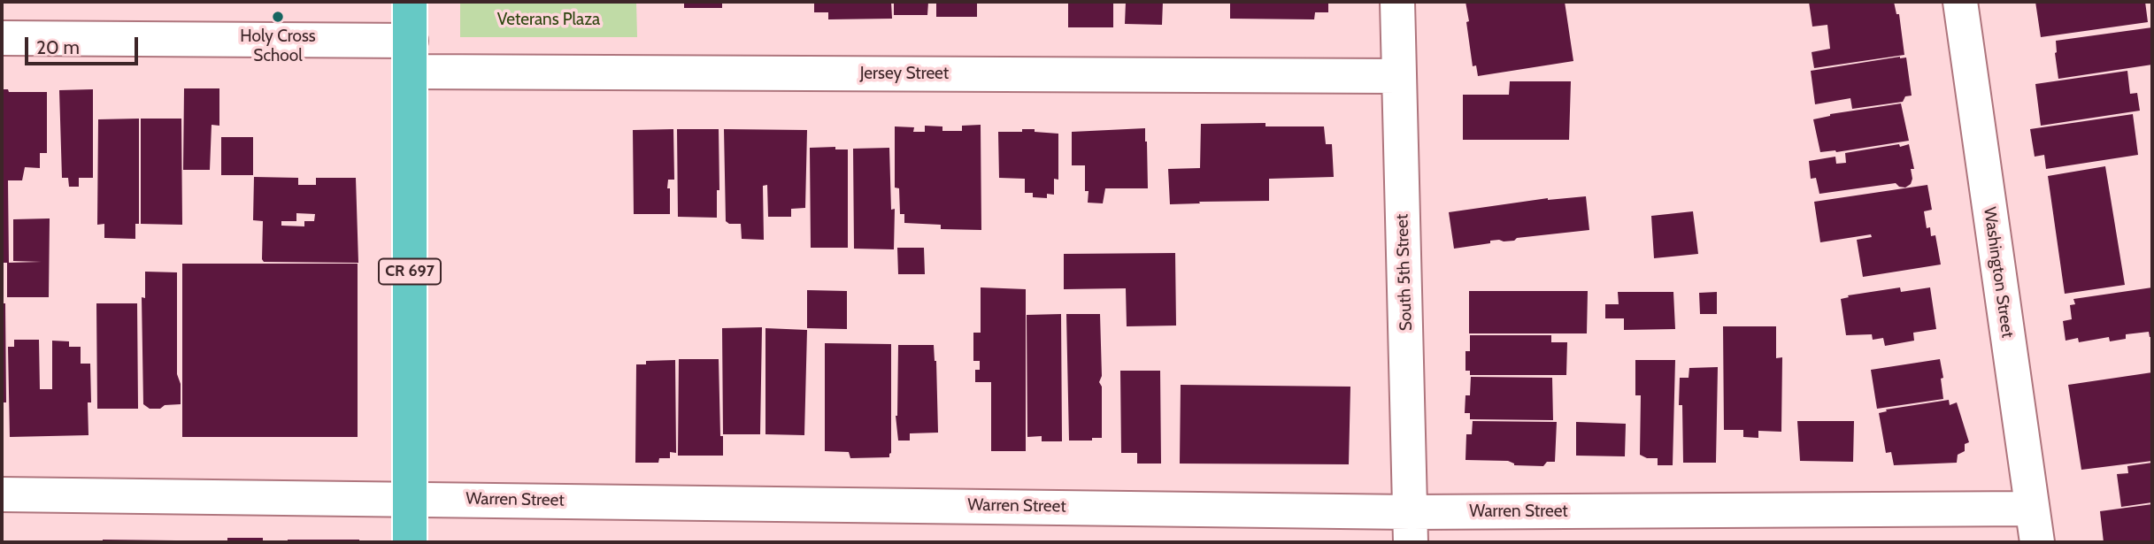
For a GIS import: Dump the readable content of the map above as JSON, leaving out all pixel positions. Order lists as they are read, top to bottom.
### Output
{
  "streets": {
    "main road": ["CR 697"],
    "street": [
      "Jersey Street",
      "South 5th Street",
      "Washington Street",
      "Warren Street"
    ]
  },
  "crossings": [
    ["Jersey Street", "CR 697"],
    ["Jersey Street", "South 5th Street"],
    ["CR 697", "Warren Street"],
    ["South 5th Street", "Warren Street"],
    ["Washington Street", "Warren Street"]
  ],
  "parks": ["Veterans Plaza"],
  "places": ["Holy Cross School"],
  "scale_bar": "20 m"
}
